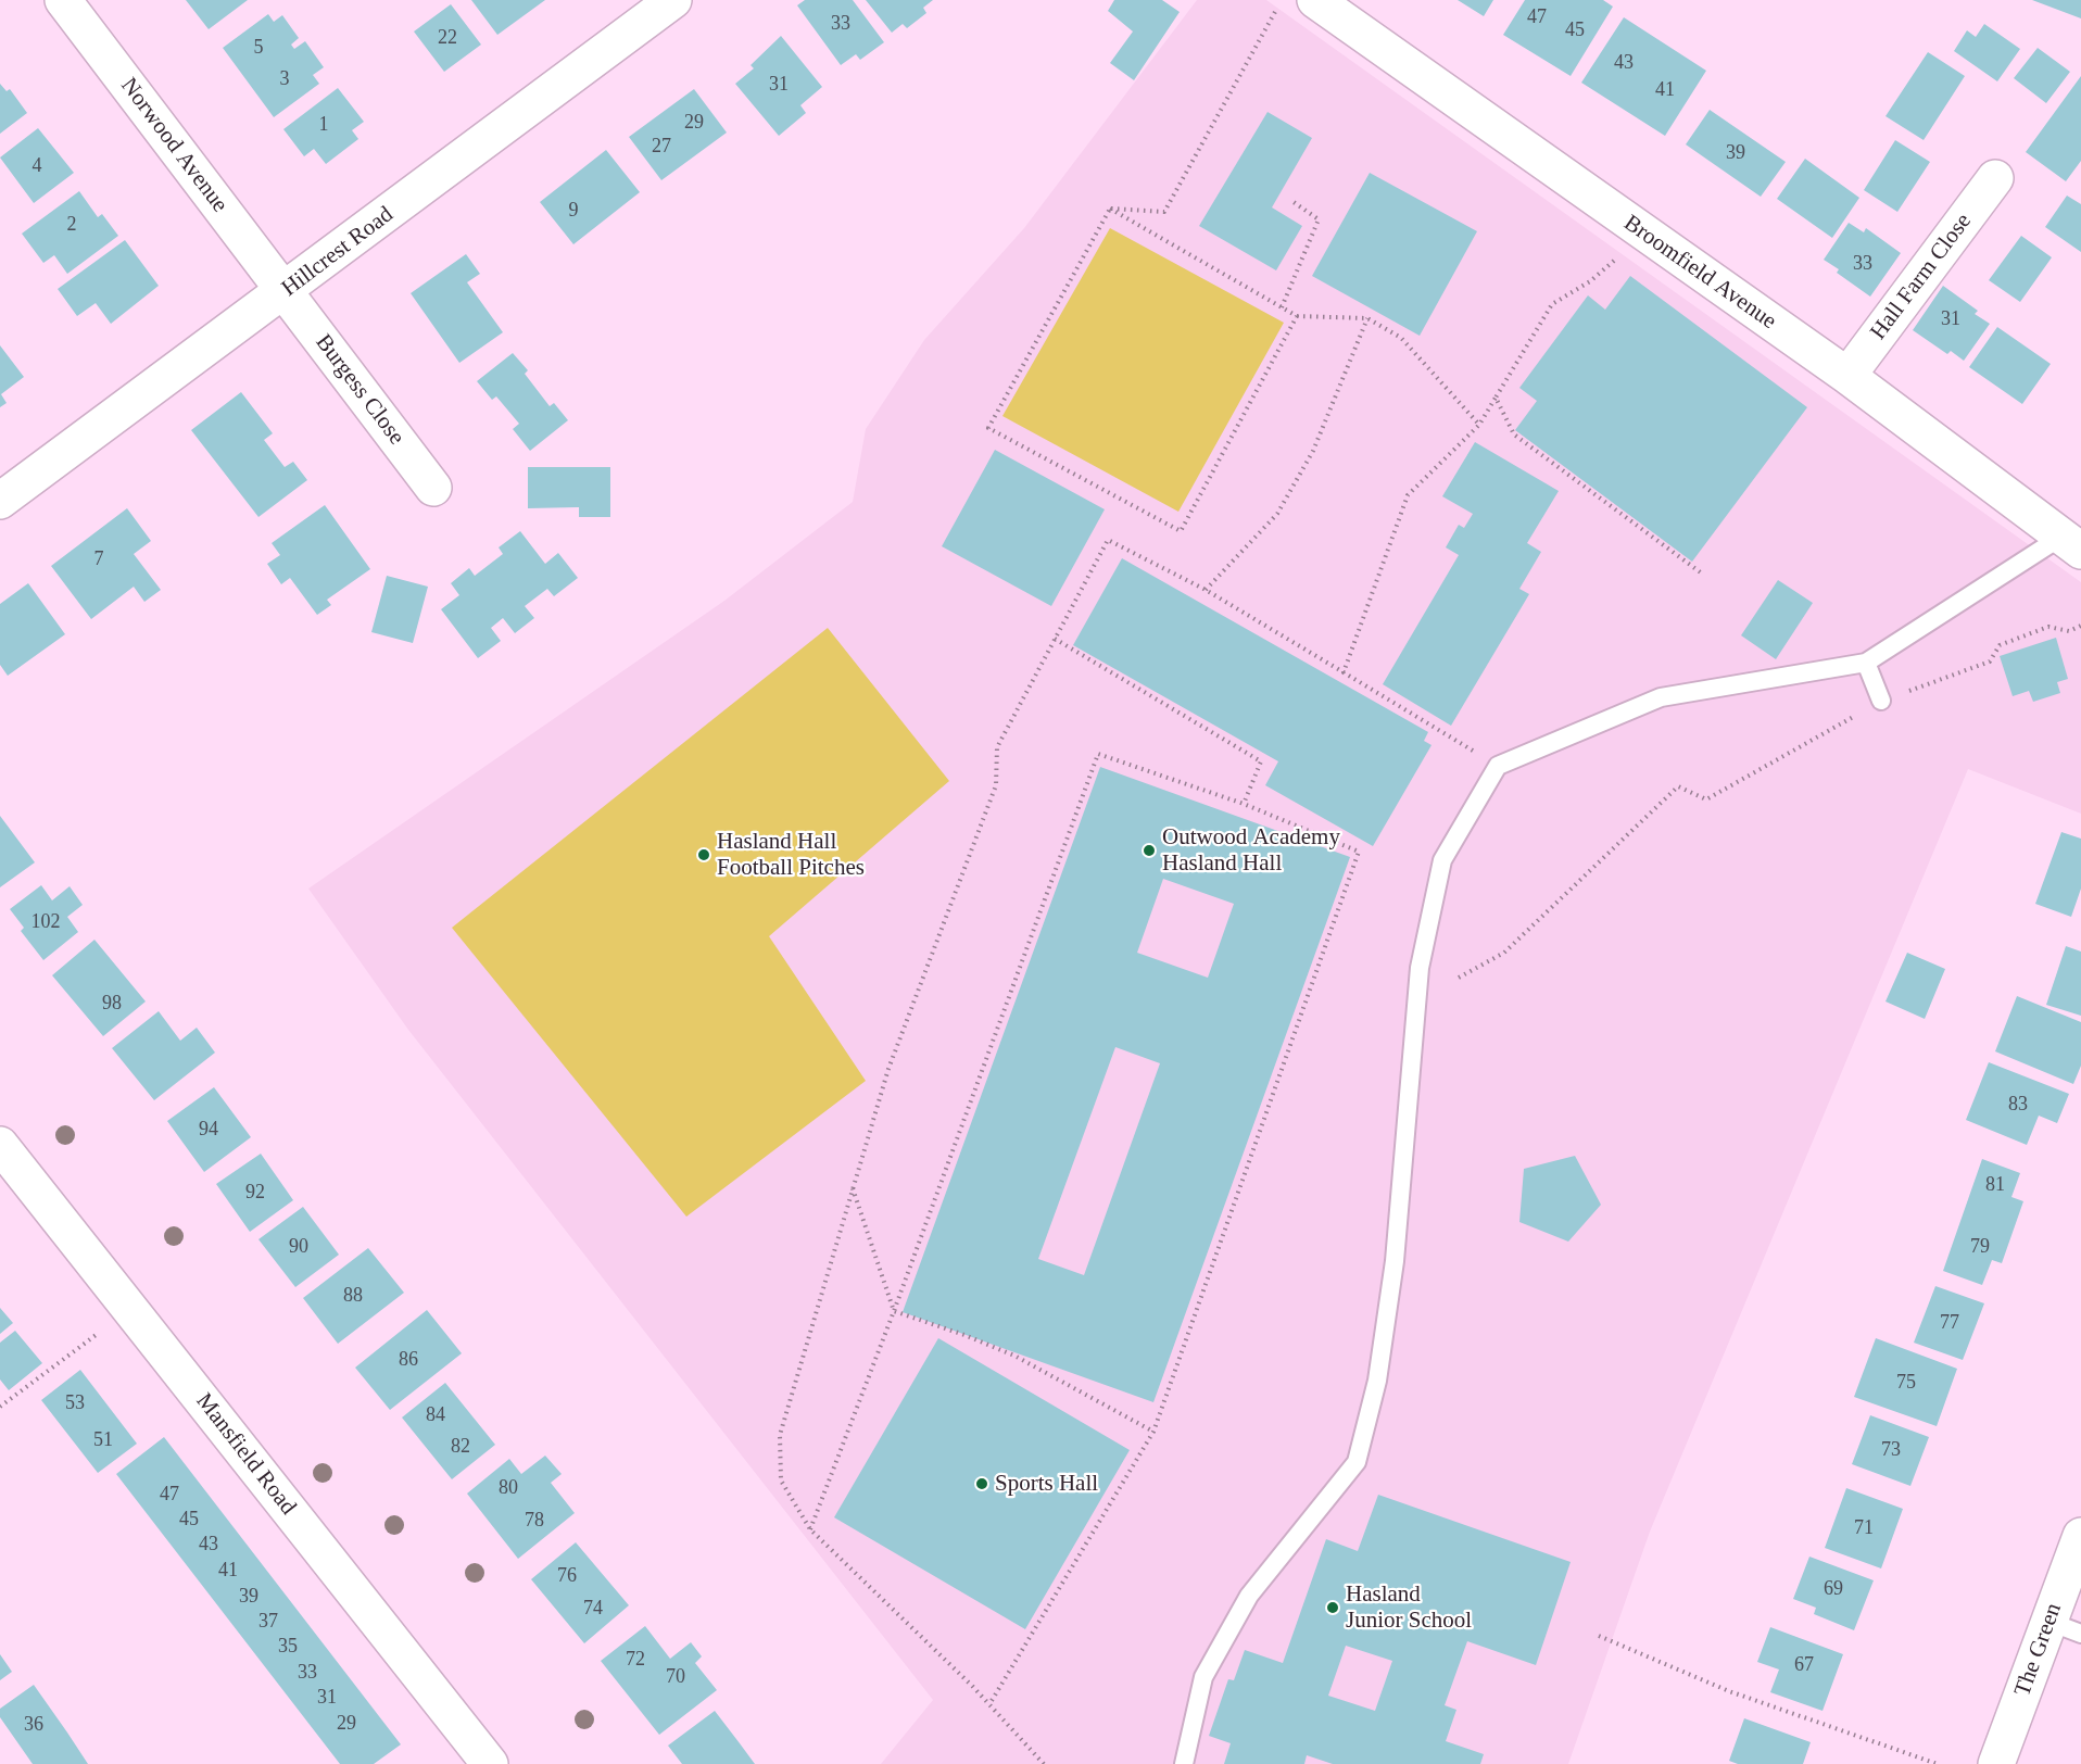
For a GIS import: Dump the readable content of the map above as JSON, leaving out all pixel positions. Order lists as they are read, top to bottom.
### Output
{
  "streets": {
    "street": [
      "Norwood Avenue",
      "Hillcrest Road",
      "Broomfield Avenue",
      "Hall Farm Close",
      "Burgess Close",
      "Mansfield Road",
      "The Green"
    ]
  },
  "crossings": [
    ["Norwood Avenue", "Hillcrest Road"],
    ["Norwood Avenue", "Burgess Close"],
    ["Hillcrest Road", "Burgess Close"],
    ["Broomfield Avenue", "Hall Farm Close"]
  ],
  "places": [
    "Outwood Academy Hasland Hall",
    "Hasland Hall Football Pitches",
    "Sports Hall",
    "Hasland Junior School"
  ],
  "house_numbers": [
    "47",
    "33",
    "45",
    "22",
    "5",
    "43",
    "3",
    "31",
    "41",
    "29",
    "1",
    "27",
    "39",
    "4",
    "9",
    "2",
    "33",
    "31",
    "7",
    "102",
    "98",
    "83",
    "94",
    "81",
    "92",
    "90",
    "79",
    "88",
    "77",
    "86",
    "75",
    "53",
    "84",
    "51",
    "82",
    "73",
    "80",
    "47",
    "45",
    "78",
    "71",
    "43",
    "41",
    "76",
    "69",
    "39",
    "74",
    "37",
    "35",
    "72",
    "67",
    "33",
    "70",
    "31",
    "29",
    "36"
  ]
}
